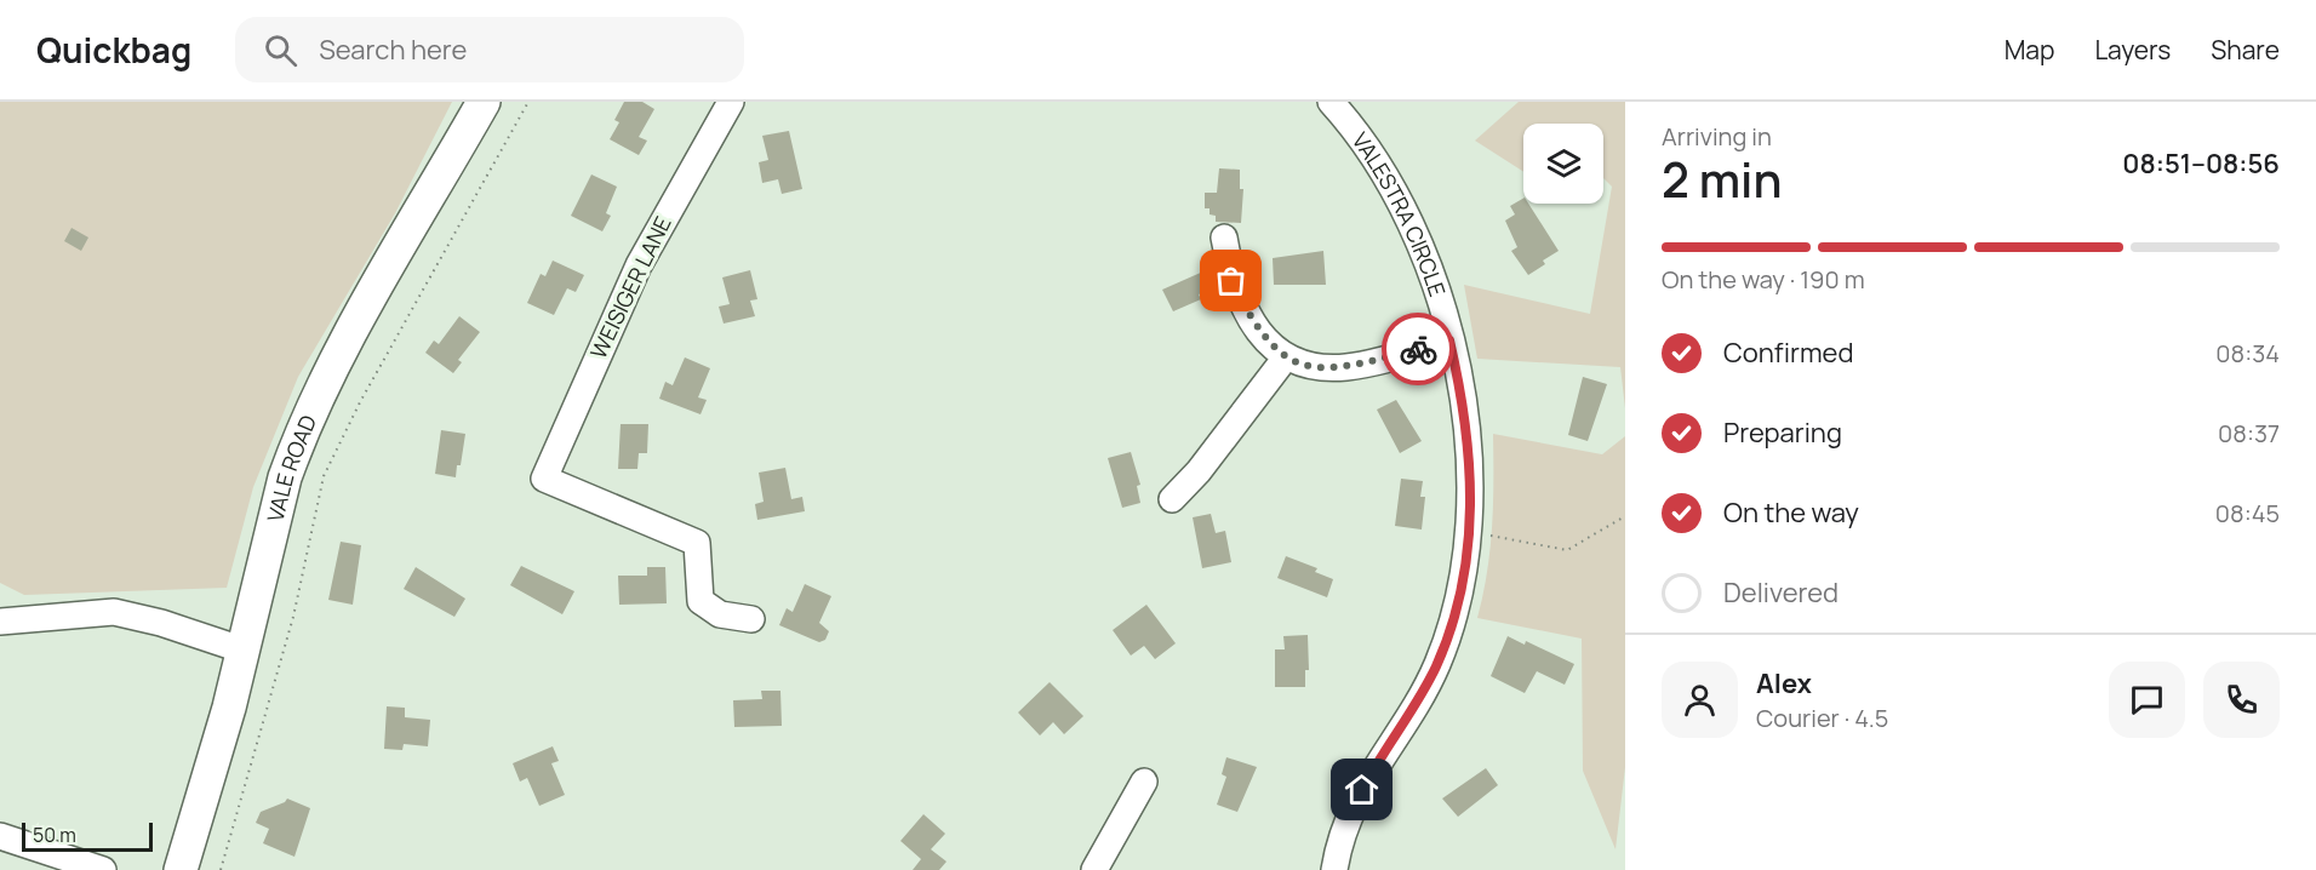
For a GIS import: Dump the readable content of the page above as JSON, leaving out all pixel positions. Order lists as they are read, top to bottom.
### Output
{
  "streets": {
    "main road": ["VALE ROAD"],
    "street": ["VALESTRA CIRCLE", "WEISIGER LANE"]
  },
  "scale_bar": "50 m",
  "page": {
    "header": "Quickbag",
    "search": "Search here",
    "nav": ["Map", "Layers", "Share"],
    "heading": ["2 min", "Arriving in", "08:51–08:56"],
    "panel": ["Alex", "Courier · 4.5"],
    "bar": "On the way · 190 m",
    "list": [
      ["Confirmed", "08:34"],
      ["Preparing", "08:37"],
      ["On the way", "08:45"],
      "Delivered"
    ],
    "scale": "50 m"
  }
}
